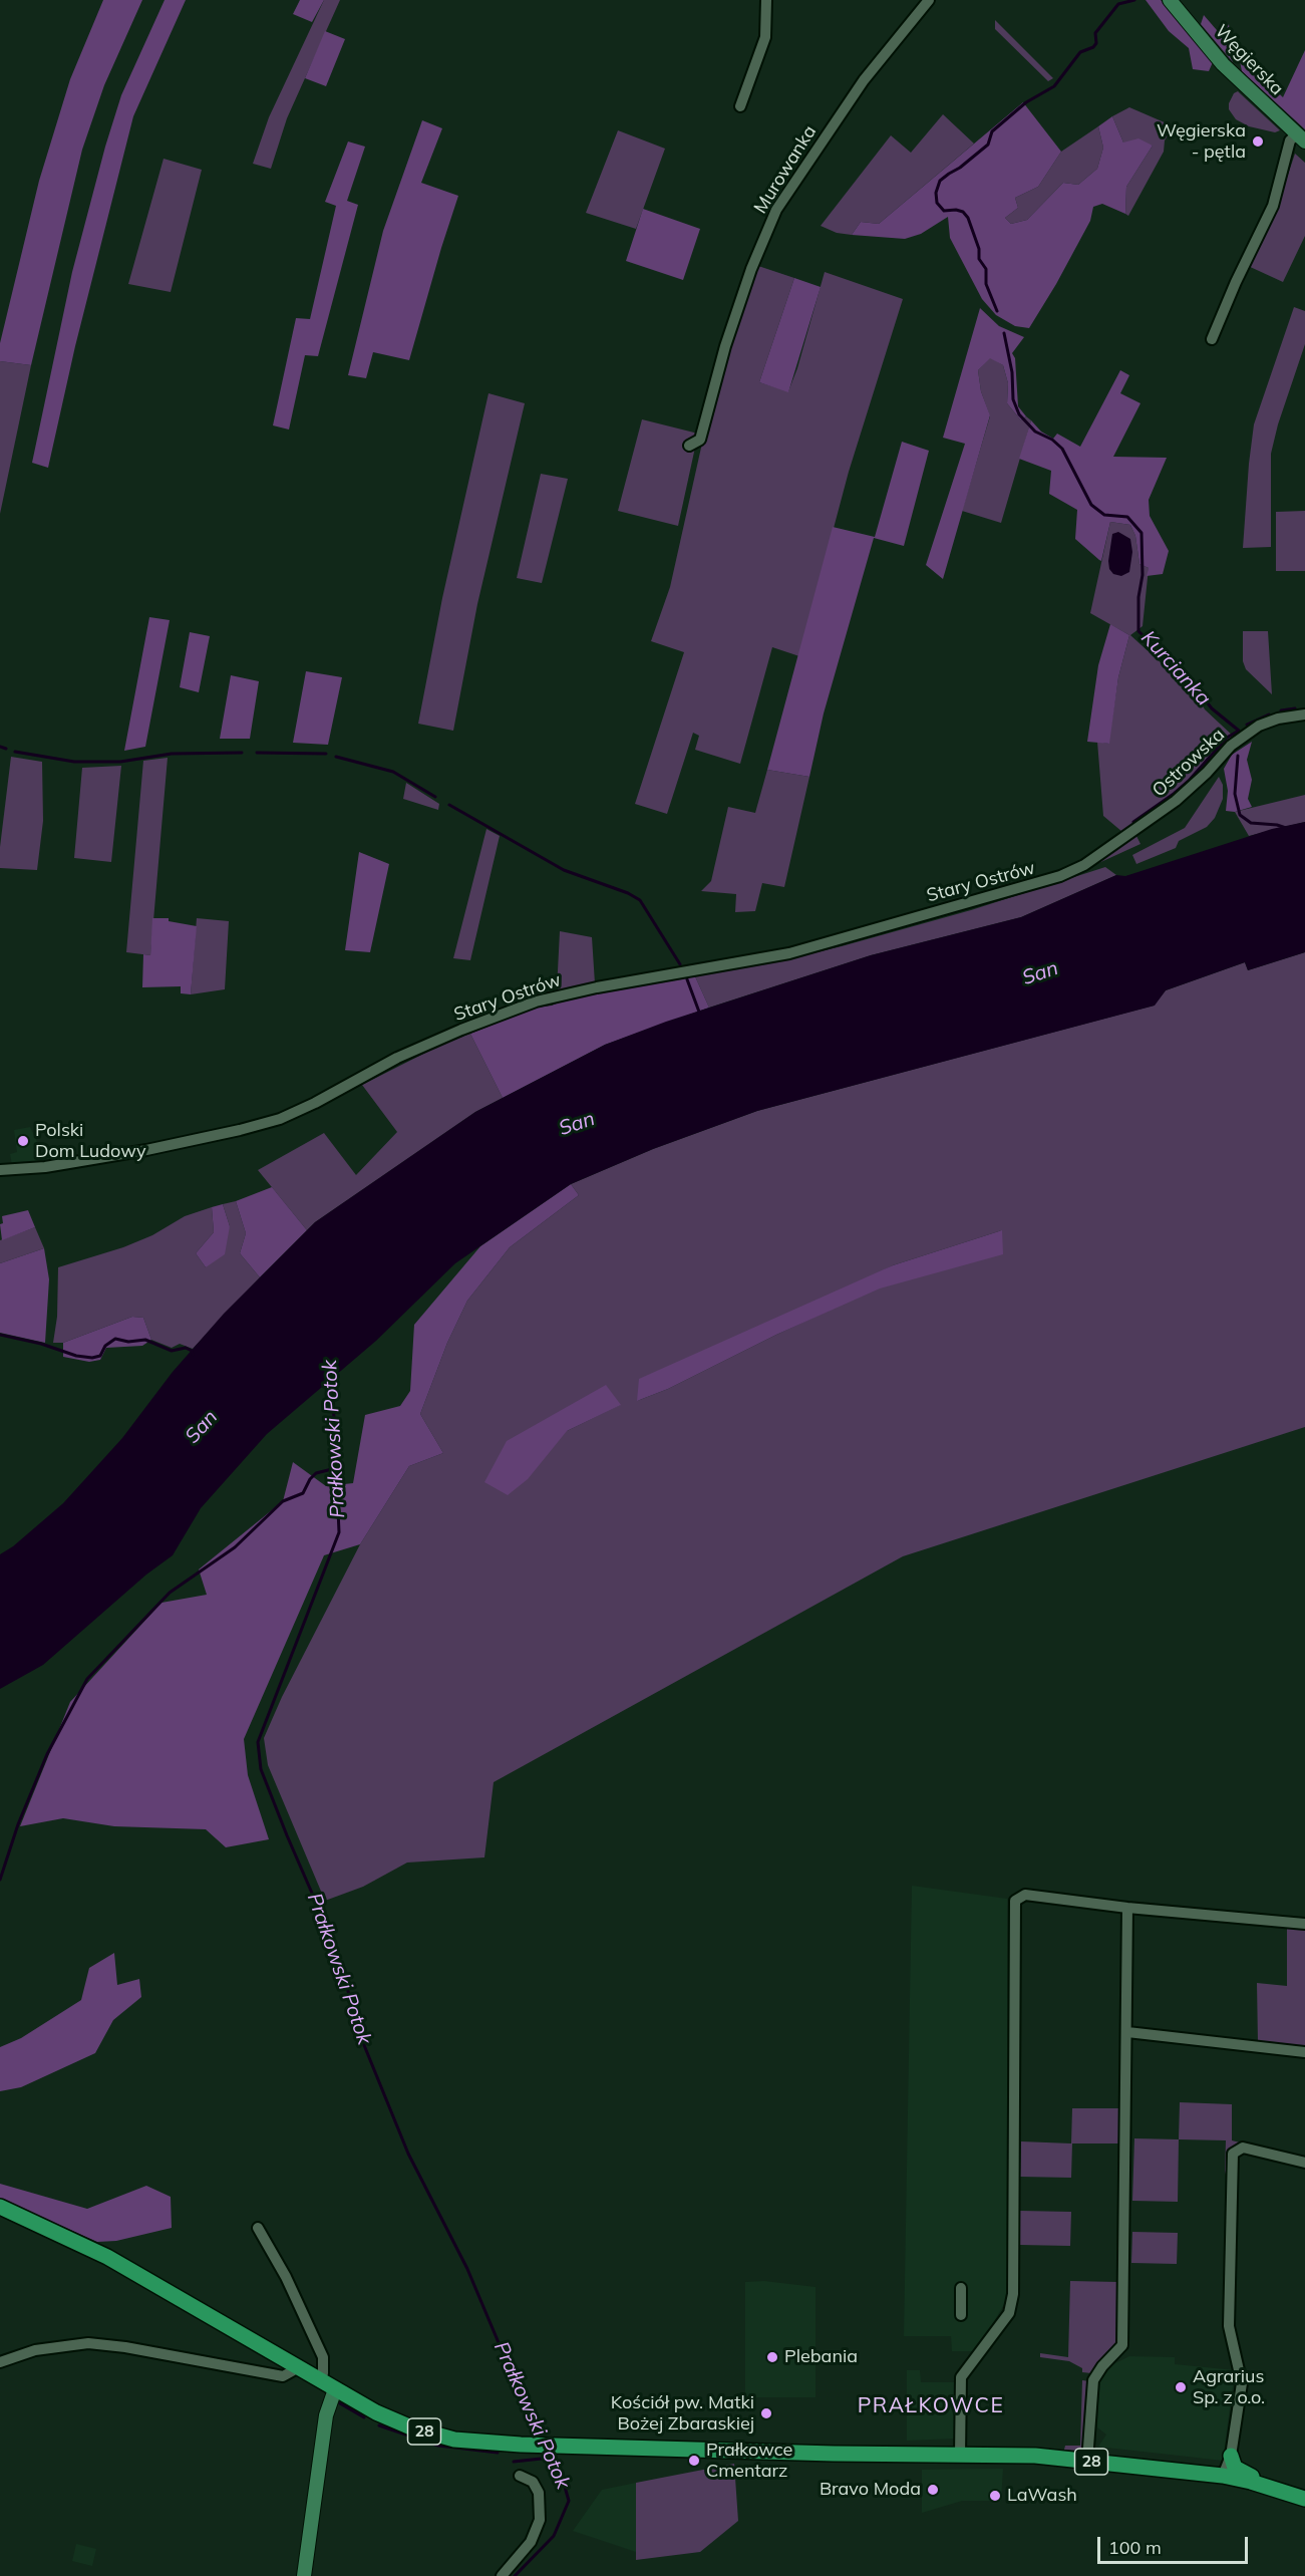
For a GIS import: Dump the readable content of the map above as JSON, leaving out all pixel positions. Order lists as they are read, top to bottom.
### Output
{
  "streets": {
    "main road": ["28"],
    "street": [
      "Węgierska",
      "Murowanka",
      "Ostrowska",
      "Stary Ostrów"
    ]
  },
  "crossings": [
    ["Ostrowska", "Stary Ostrów"]
  ],
  "districts": ["PRAŁKOWCE"],
  "water": ["Kurcianka", "San", "Prałkowski Potok"],
  "places": [
    "Węgierska - pętla",
    "Polski Dom Ludowy",
    "Plebania",
    "Agrarius Sp. z o.o.",
    "Kościół pw. Matki Bożej Zbaraskiej",
    "Prałkowce Cmentarz",
    "Bravo Moda",
    "LaWash"
  ],
  "scale_bar": "100 m"
}
